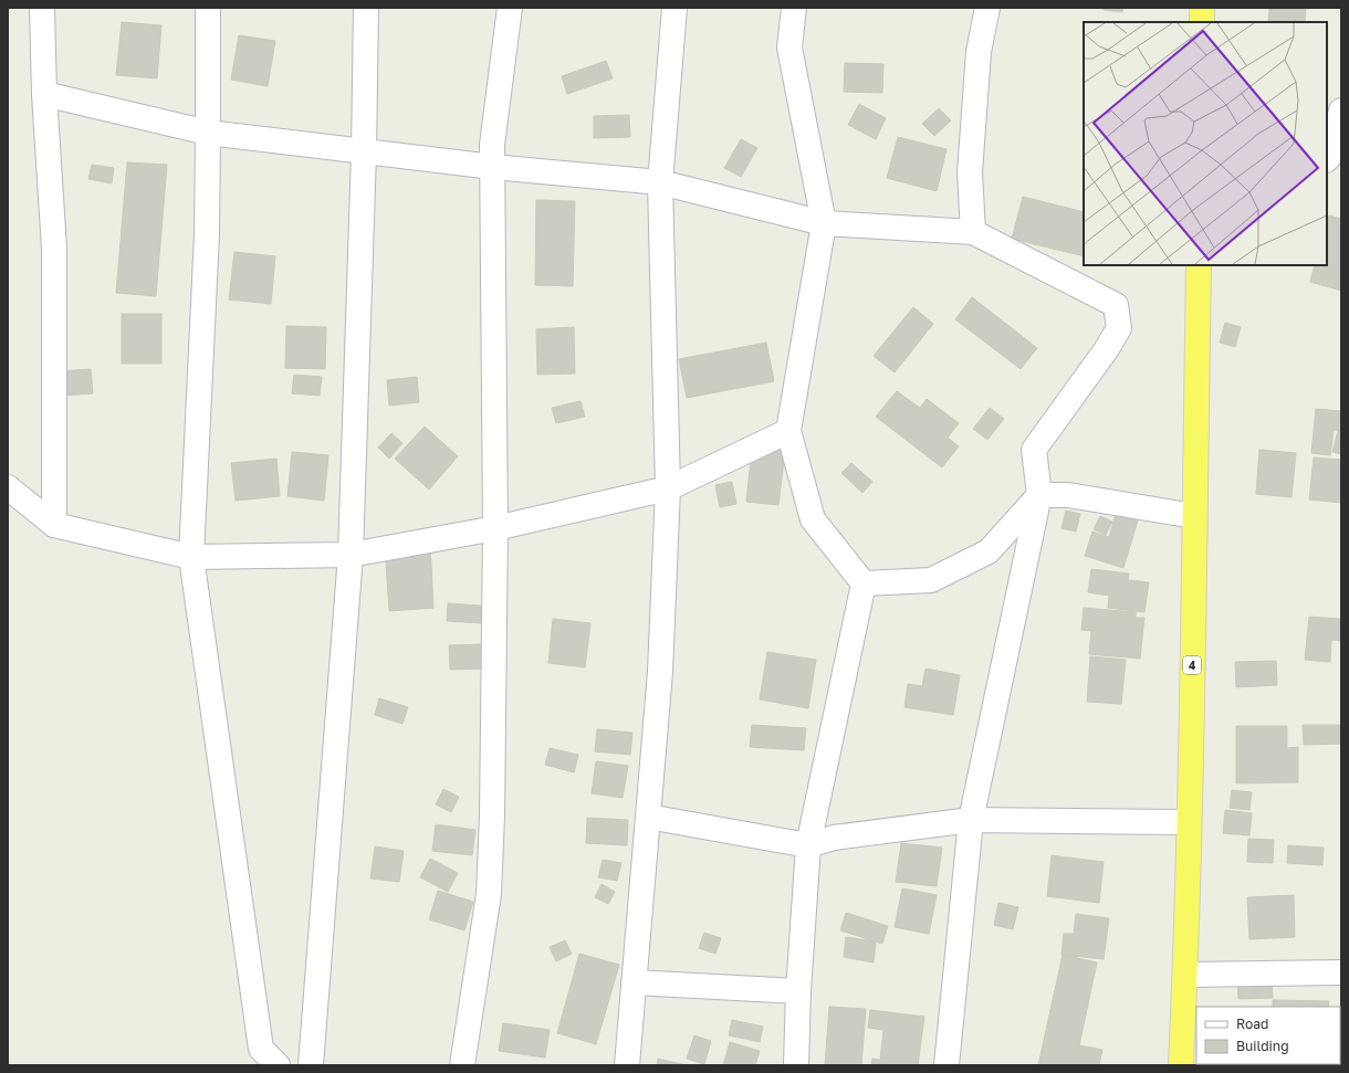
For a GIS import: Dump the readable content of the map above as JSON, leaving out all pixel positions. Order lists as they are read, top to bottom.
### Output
{
  "streets": {
    "highway": ["4"]
  },
  "legend": ["Road", "Building"]
}
